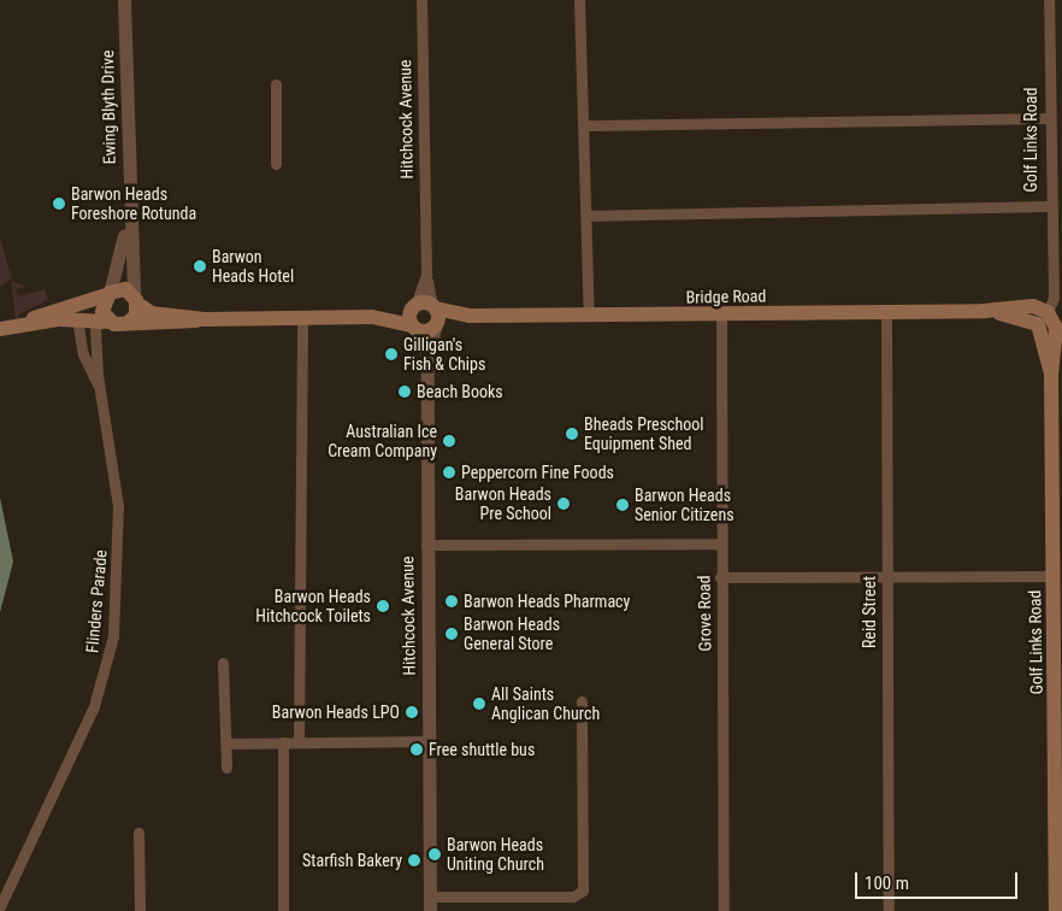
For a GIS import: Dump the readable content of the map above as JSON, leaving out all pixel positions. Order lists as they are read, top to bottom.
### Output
{
  "streets": {
    "main road": ["Golf Links Road", "Bridge Road"],
    "street": [
      "Ewing Blyth Drive",
      "Hitchcock Avenue",
      "Flinders Parade",
      "Reid Street",
      "Grove Road"
    ]
  },
  "crossings": [
    ["Ewing Blyth Drive", "Flinders Parade"],
    ["Hitchcock Avenue", "Bridge Road"],
    ["Golf Links Road", "Bridge Road"],
    ["Bridge Road", "Reid Street"],
    ["Bridge Road", "Grove Road"]
  ],
  "places": [
    "Barwon Heads Foreshore Rotunda",
    "Barwon Heads Hotel",
    "Gilligan's Fish & Chips",
    "Beach Books",
    "Bheads Preschool Equipment Shed",
    "Australian Ice Cream Company",
    "Peppercorn Fine Foods",
    "Barwon Heads Pre School",
    "Barwon Heads Senior Citizens",
    "Barwon Heads Pharmacy",
    "Barwon Heads Hitchcock Toilets",
    "Barwon Heads General Store",
    "All Saints Anglican Church",
    "Barwon Heads LPO",
    "Free shuttle bus",
    "Barwon Heads Uniting Church",
    "Starfish Bakery"
  ],
  "scale_bar": "100 m"
}
